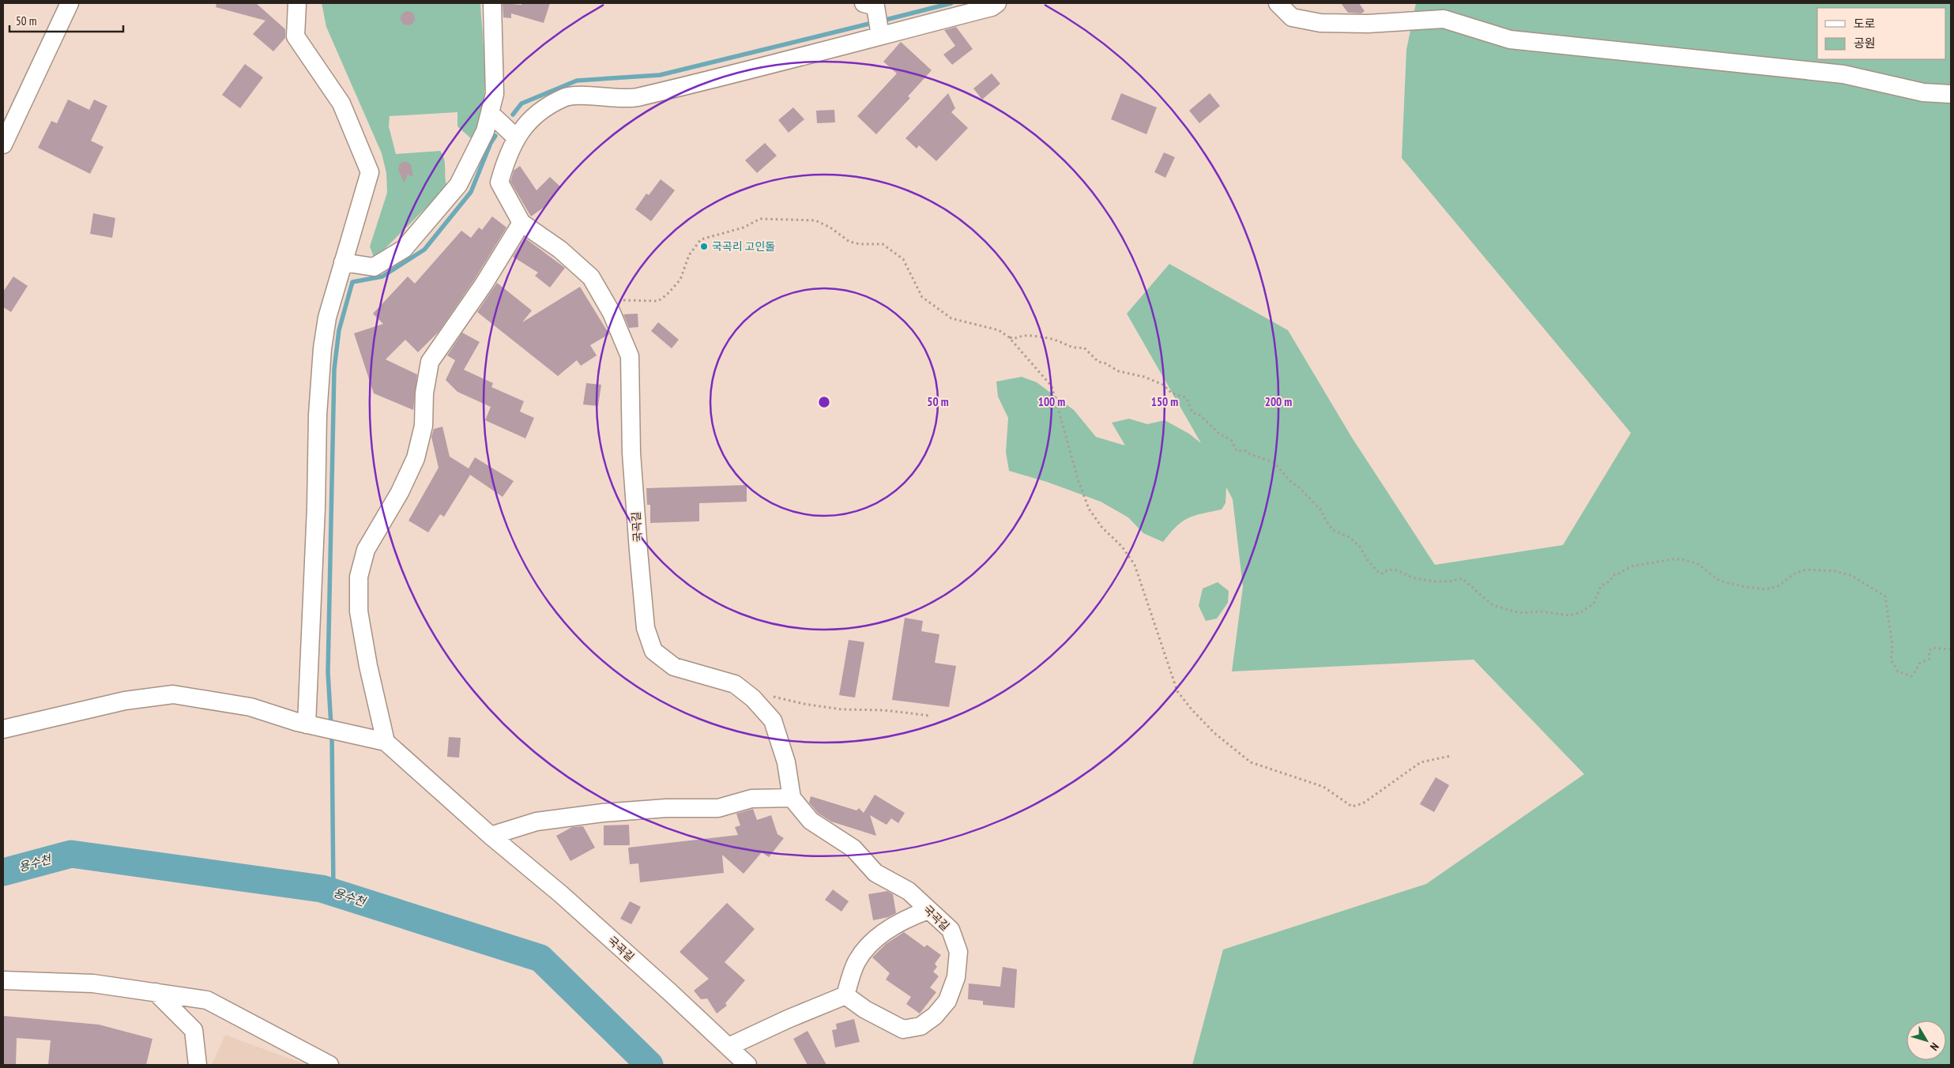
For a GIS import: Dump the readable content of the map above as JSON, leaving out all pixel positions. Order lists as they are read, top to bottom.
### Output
{
  "streets": {
    "street": ["국곡길"]
  },
  "water": ["용수천"],
  "places": ["국곡리 고인돌"],
  "legend": ["도로", "공원"],
  "scale_bar": "50 m",
  "north": "bottom right",
  "rings": [
    "50 m",
    "100 m",
    "150 m",
    "200 m"
  ]
}
